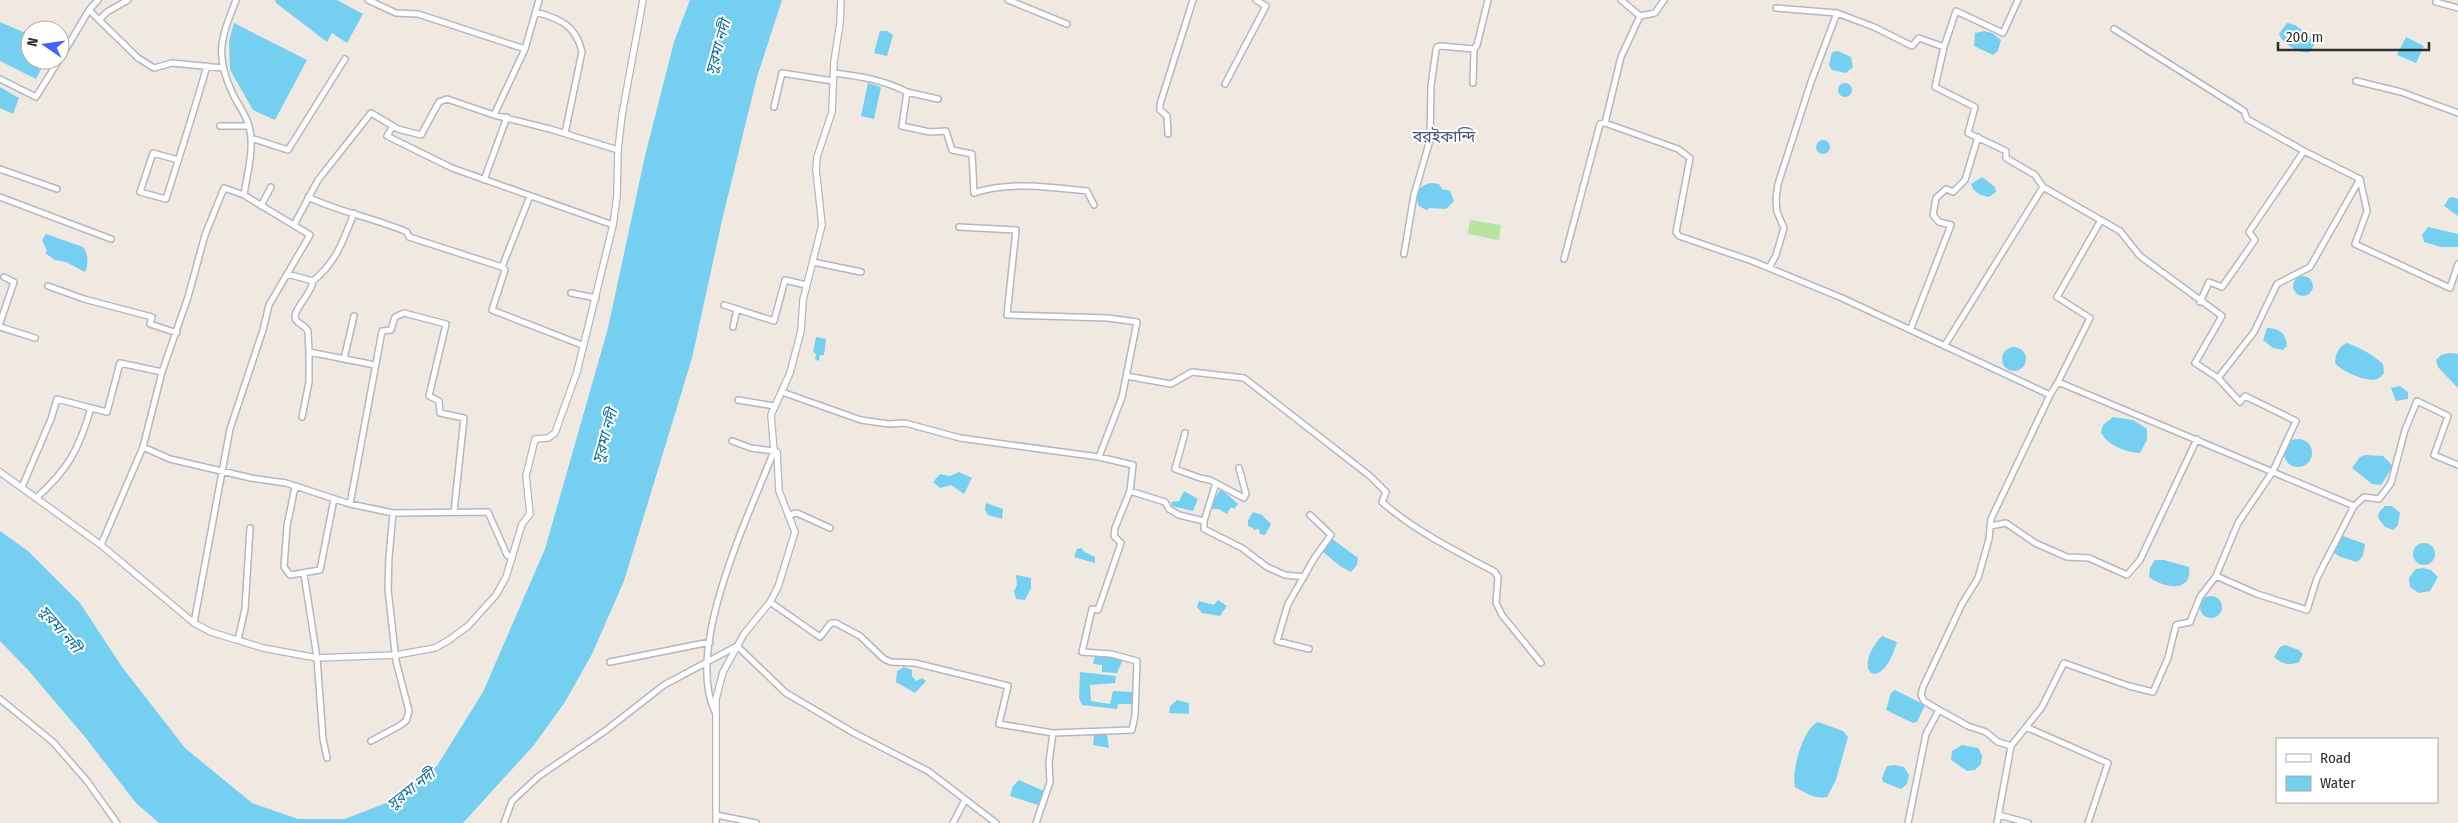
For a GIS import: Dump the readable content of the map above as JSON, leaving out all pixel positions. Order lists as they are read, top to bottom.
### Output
{
  "districts": ["বরইকান্দি"],
  "water": ["সুরমা নদী"],
  "legend": ["Road", "Water"],
  "scale_bar": "200 m",
  "north": "left"
}
